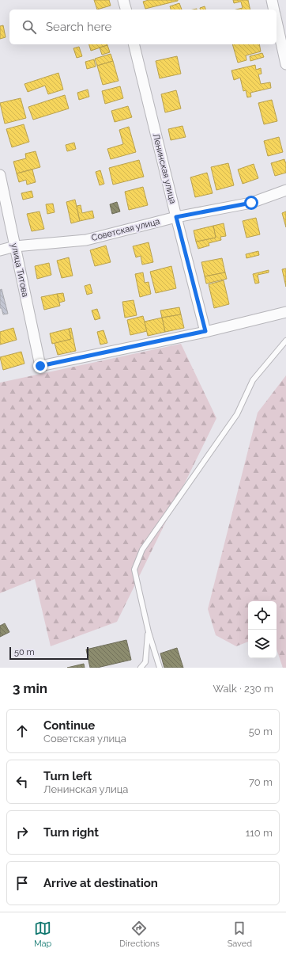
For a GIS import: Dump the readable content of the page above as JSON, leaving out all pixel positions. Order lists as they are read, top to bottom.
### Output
{
  "streets": {
    "street": ["Ленинская улица", "Советская улица", "улица Титова"]
  },
  "crossings": [
    ["Ленинская улица", "Советская улица"],
    ["Ленинская улица", "улица Титова"],
    ["Советская улица", "улица Титова"]
  ],
  "scale_bar": "50 m",
  "page": {
    "search": "Search here",
    "scale": "50 m",
    "heading": ["3 min", "Walk · 230 m"],
    "list": [
      ["Continue", "Советская улица", "50 m"],
      ["Turn left", "Ленинская улица", "70 m"],
      ["Turn right", "110 m"],
      "Arrive at destination"
    ],
    "nav": ["Map", "Directions", "Saved"]
  }
}
